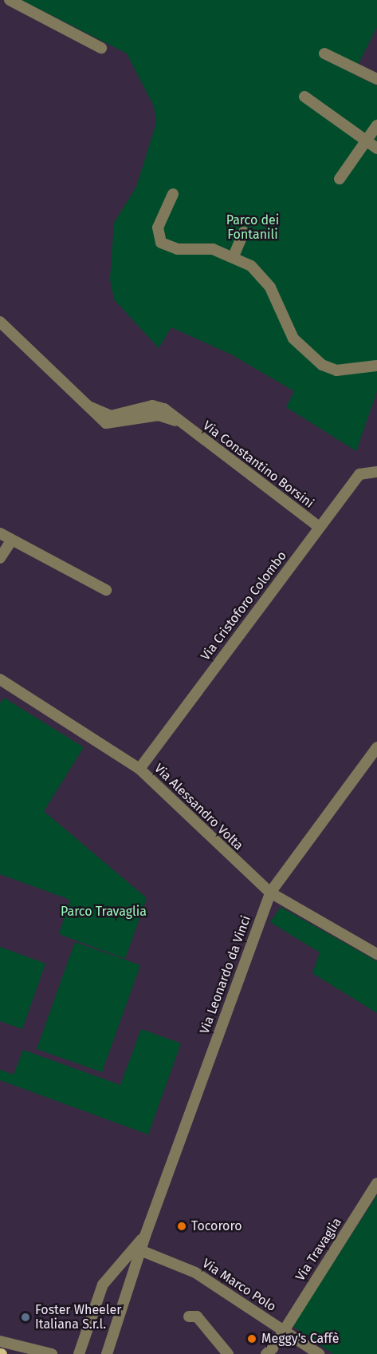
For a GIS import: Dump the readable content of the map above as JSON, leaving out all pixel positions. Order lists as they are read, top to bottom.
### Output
{
  "streets": {
    "street": [
      "Via Constantino Borsini",
      "Via Cristoforo Colombo",
      "Via Alessandro Volta",
      "Via Leonardo da Vinci",
      "Via Travaglia",
      "Via Marco Polo"
    ]
  },
  "crossings": [
    ["Via Constantino Borsini", "Via Cristoforo Colombo"],
    ["Via Cristoforo Colombo", "Via Alessandro Volta"],
    ["Via Alessandro Volta", "Via Leonardo da Vinci"],
    ["Via Leonardo da Vinci", "Via Marco Polo"],
    ["Via Travaglia", "Via Marco Polo"]
  ],
  "parks": ["Parco dei Fontanili", "Parco Travaglia"],
  "places": ["Tocororo", "Foster Wheeler Italiana S.r.l.", "Meggy's Caffè"]
}
